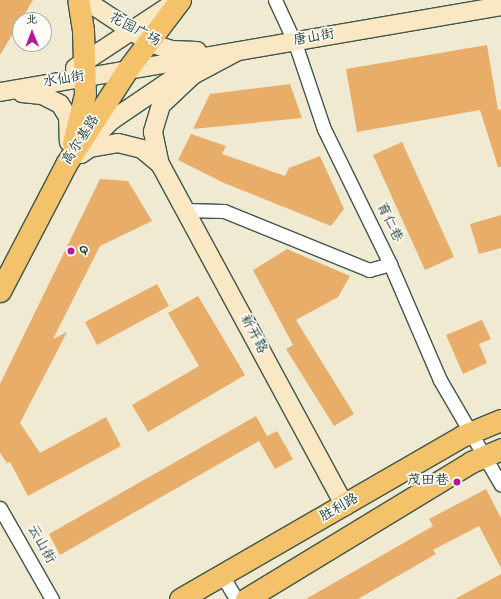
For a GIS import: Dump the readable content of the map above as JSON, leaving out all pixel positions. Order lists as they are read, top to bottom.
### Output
{
  "streets": {
    "main road": [
      "花园广场",
      "唐山街",
      "水仙街",
      "高尔基路",
      "新开路",
      "胜利路"
    ],
    "street": ["育仁巷", "云山街"]
  },
  "crossings": [
    ["花园广场", "唐山街"],
    ["花园广场", "高尔基路"],
    ["唐山街", "水仙街"],
    ["唐山街", "高尔基路"],
    ["唐山街", "育仁巷"],
    ["水仙街", "高尔基路"],
    ["育仁巷", "胜利路"],
    ["新开路", "胜利路"]
  ],
  "places": ["Q", "茂田巷"],
  "north": "top"
}
